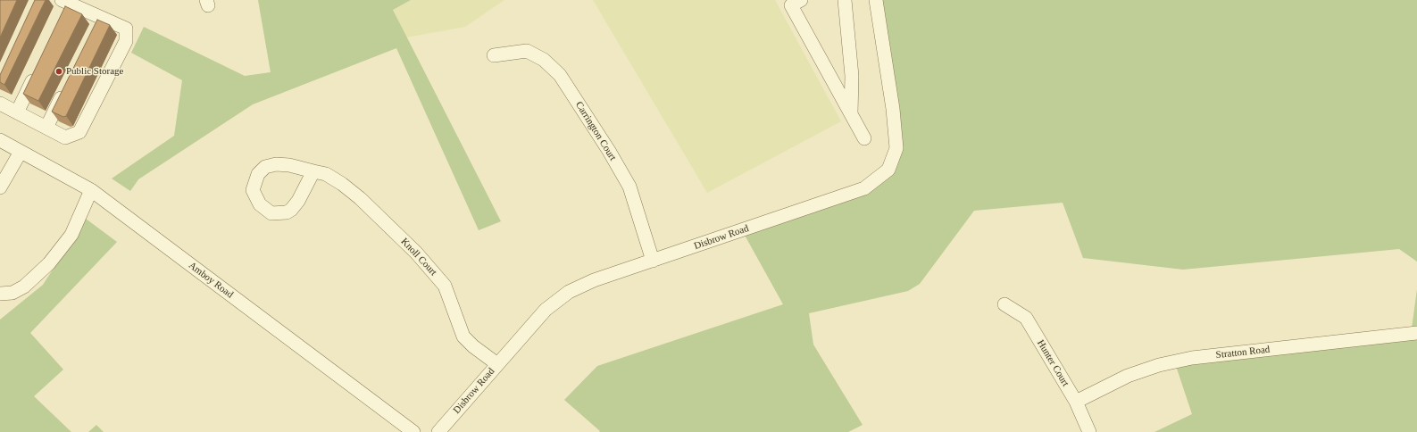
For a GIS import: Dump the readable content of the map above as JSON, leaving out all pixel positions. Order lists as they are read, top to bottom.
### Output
{
  "streets": {
    "street": [
      "Carrington Court",
      "Disbrow Road",
      "Knoll Court",
      "Amboy Road",
      "Stratton Road",
      "Hunter Court"
    ]
  },
  "crossings": [
    ["Carrington Court", "Disbrow Road"],
    ["Disbrow Road", "Knoll Court"],
    ["Stratton Road", "Hunter Court"]
  ],
  "places": ["Public Storage"]
}
